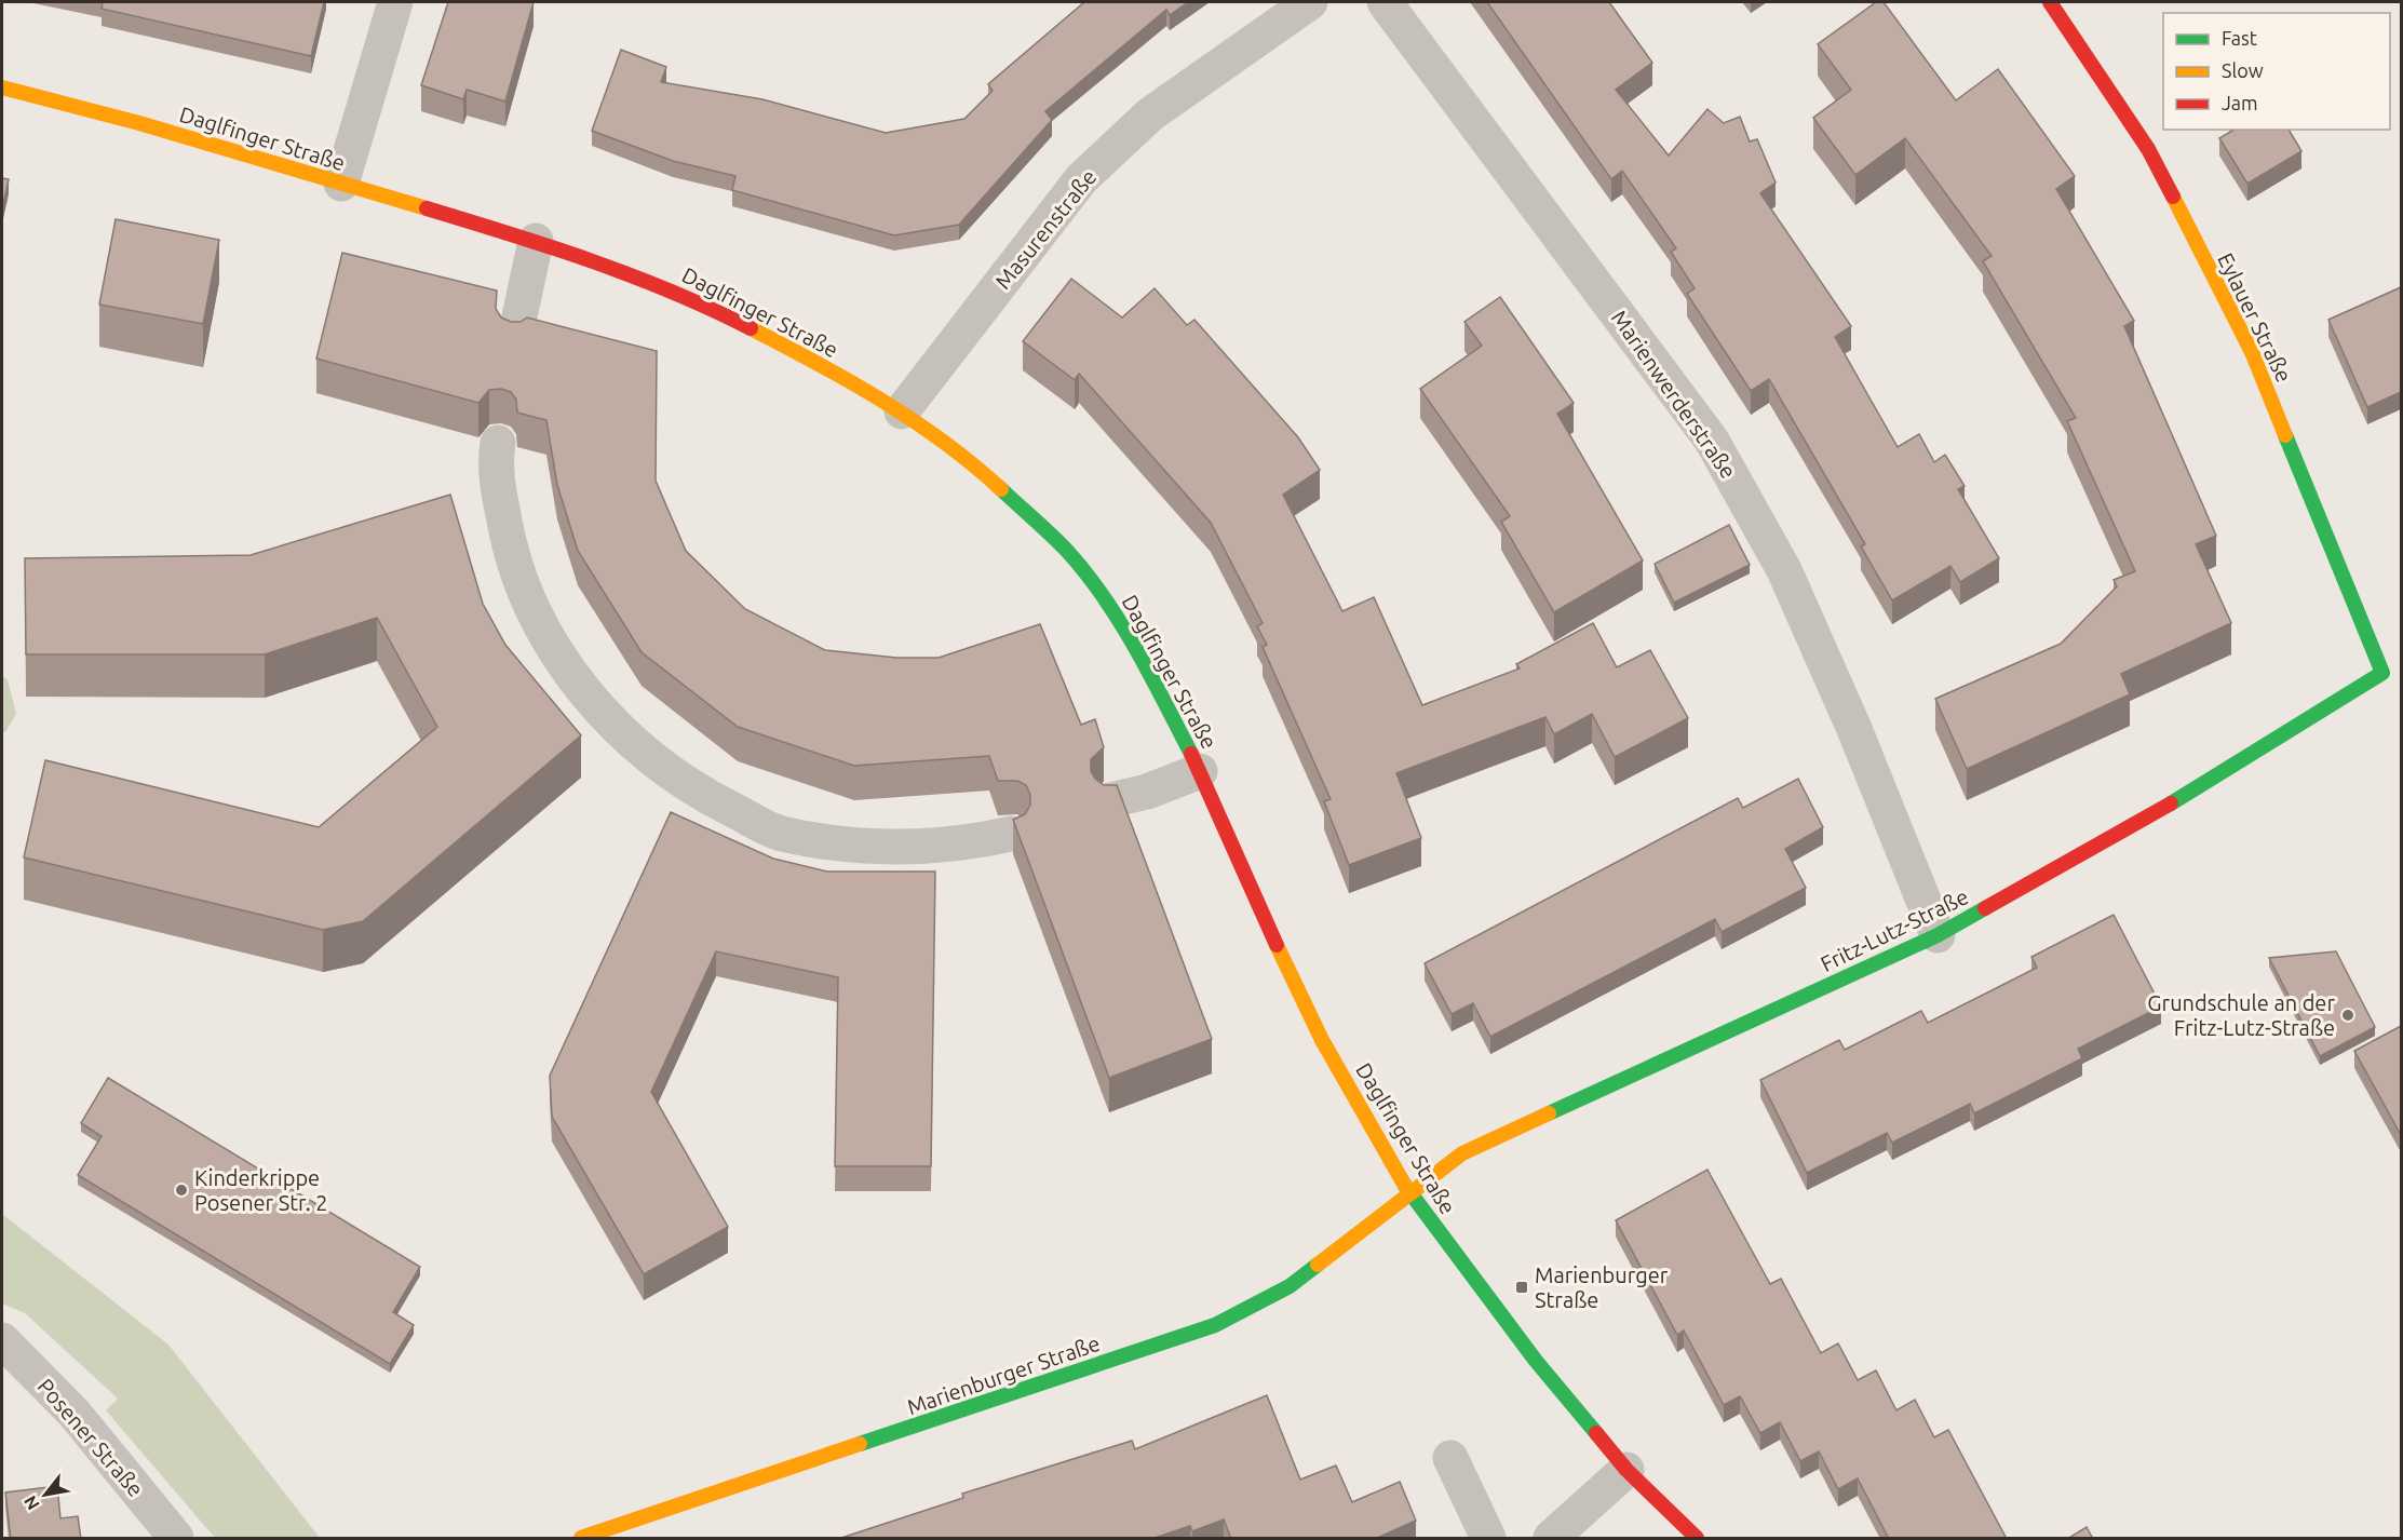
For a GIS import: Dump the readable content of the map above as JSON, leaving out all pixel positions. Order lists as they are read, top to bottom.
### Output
{
  "streets": {
    "street": [
      "Daglfinger Straße",
      "Masurenstraße",
      "Eylauer Straße",
      "Marienwerderstraße",
      "Fritz-Lutz-Straße",
      "Marienburger Straße",
      "Posener Straße"
    ]
  },
  "crossings": [
    ["Daglfinger Straße", "Masurenstraße"],
    ["Daglfinger Straße", "Fritz-Lutz-Straße"],
    ["Daglfinger Straße", "Marienburger Straße"],
    ["Eylauer Straße", "Fritz-Lutz-Straße"],
    ["Marienwerderstraße", "Fritz-Lutz-Straße"],
    ["Fritz-Lutz-Straße", "Marienburger Straße"]
  ],
  "places": {
    "other": ["Grundschule an der Fritz-Lutz-Straße", "Kinderkrippe Posener Str. 2"],
    "transit": ["Marienburger Straße"]
  },
  "legend": ["Fast", "Slow", "Jam"],
  "north": "bottom left"
}
